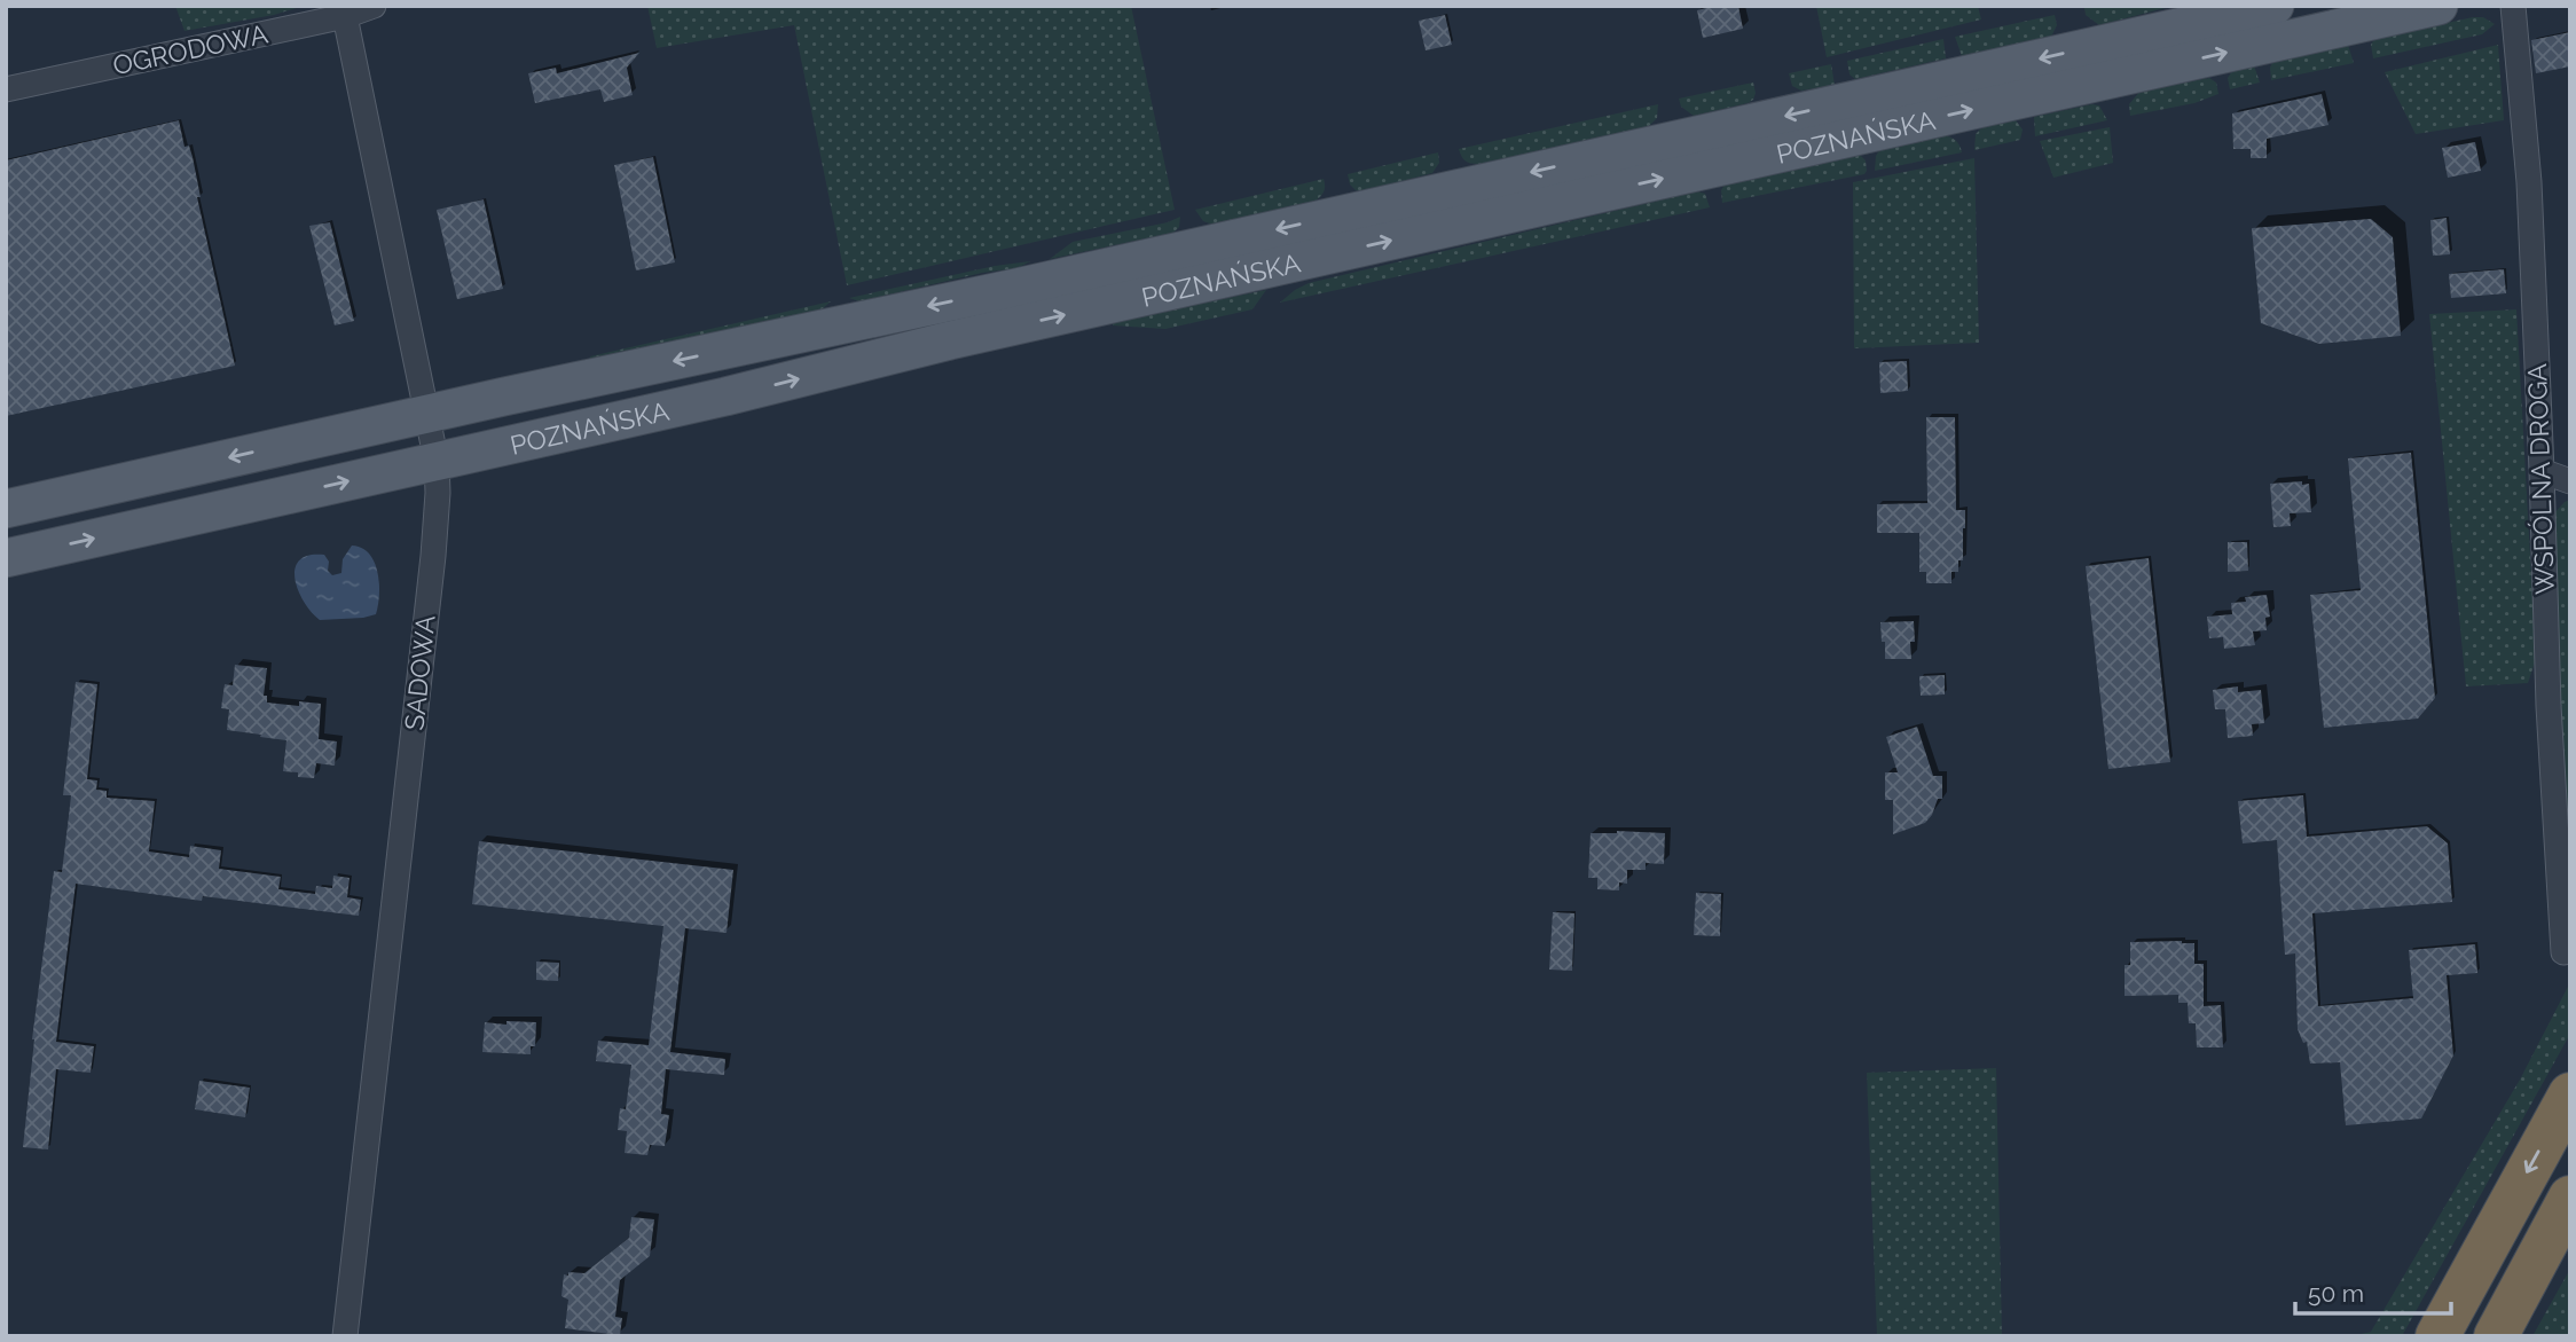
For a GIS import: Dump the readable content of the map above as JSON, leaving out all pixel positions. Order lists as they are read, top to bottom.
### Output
{
  "streets": {
    "main road": ["POZNAŃSKA"],
    "street": ["OGRODOWA", "WSPÓLNA DROGA", "SADOWA"]
  },
  "crossings": [
    ["OGRODOWA", "SADOWA"],
    ["POZNAŃSKA", "SADOWA"]
  ],
  "scale_bar": "50 m"
}
